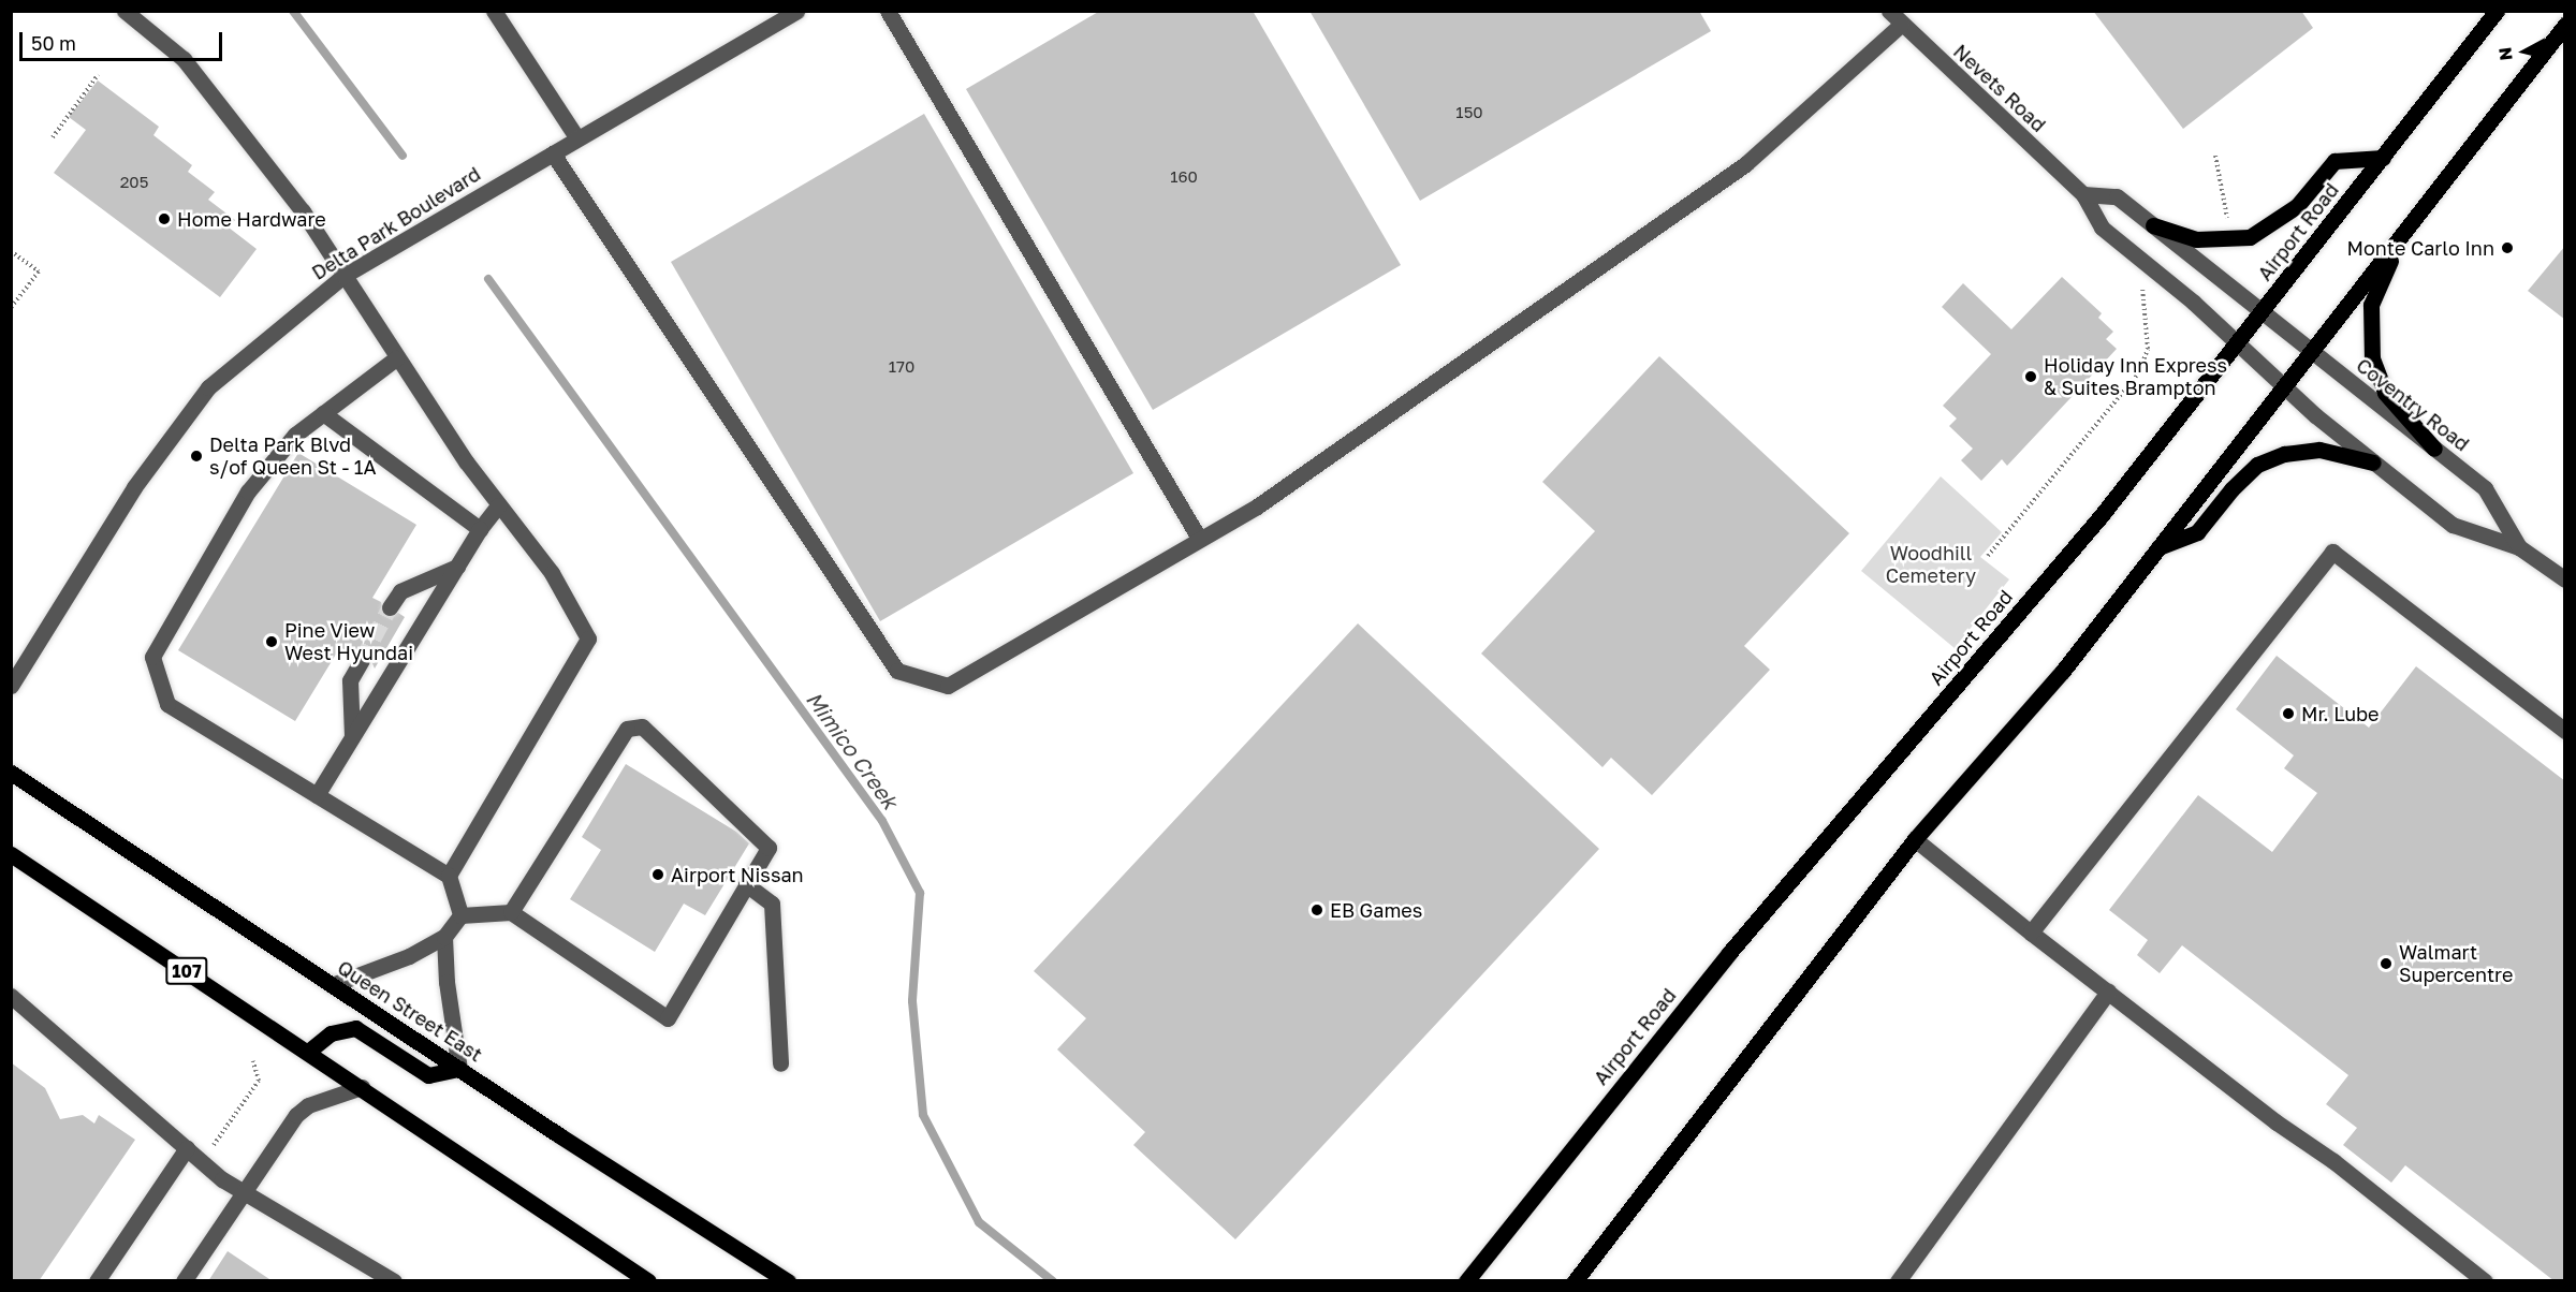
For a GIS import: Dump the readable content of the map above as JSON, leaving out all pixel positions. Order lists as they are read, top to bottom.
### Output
{
  "streets": {
    "main road": ["Airport Road", "107", "Queen Street East"],
    "street": ["Nevets Road", "Delta Park Boulevard", "Coventry Road"]
  },
  "crossings": [
    ["Nevets Road", "Airport Road"],
    ["Nevets Road", "Coventry Road"],
    ["Airport Road", "Coventry Road"]
  ],
  "water": ["Mimico Creek"],
  "parks": ["Woodhill Cemetery"],
  "places": [
    "Home Hardware",
    "Monte Carlo Inn",
    "Holiday Inn Express & Suites Brampton",
    "Delta Park Blvd s/of Queen St - 1A",
    "Pine View West Hyundai",
    "Mr. Lube",
    "Airport Nissan",
    "EB Games",
    "Walmart Supercentre"
  ],
  "house_numbers": [
    "150",
    "160",
    "205",
    "170"
  ],
  "scale_bar": "50 m",
  "north": "left"
}
